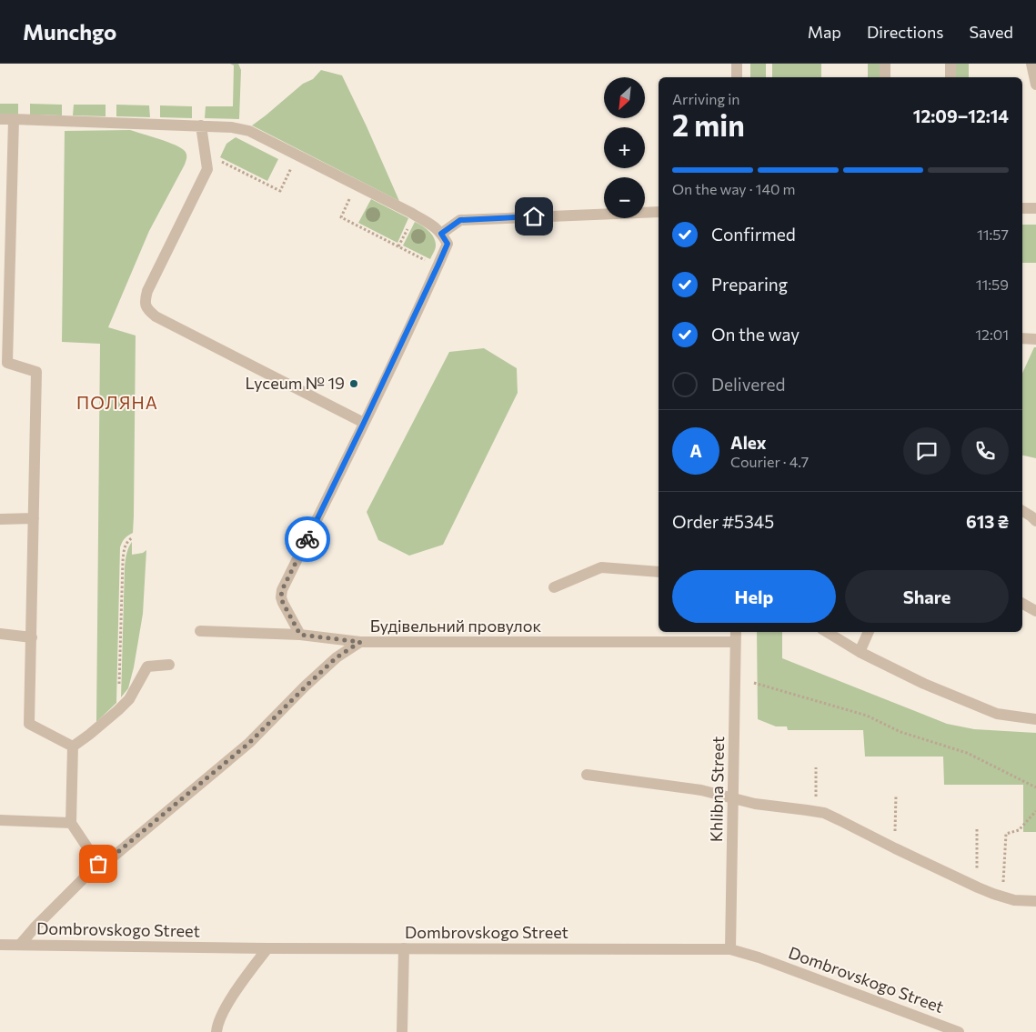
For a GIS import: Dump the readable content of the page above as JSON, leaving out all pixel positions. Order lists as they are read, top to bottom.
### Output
{
  "streets": {
    "street": ["Будівельний провулок", "Khlibna Street", "Dombrovskogo Street"]
  },
  "crossings": [
    ["Будівельний провулок", "Khlibna Street"],
    ["Будівельний провулок", "Dombrovskogo Street"],
    ["Khlibna Street", "Dombrovskogo Street"]
  ],
  "districts": ["ПОЛЯНА"],
  "places": ["Lyceum № 19"],
  "north": "bottom left",
  "page": {
    "header": "Munchgo",
    "nav": ["Map", "Directions", "Saved"],
    "map_buttons": ["+", "−"],
    "heading": ["2 min", "Arriving in", "12:09–12:14"],
    "panel": [
      "Alex",
      "Courier · 4.7",
      "Order #5345",
      "613 ₴"
    ],
    "bar": "On the way · 140 m",
    "list": [
      ["Confirmed", "11:57"],
      ["Preparing", "11:59"],
      ["On the way", "12:01"],
      "Delivered"
    ],
    "round": "A",
    "buttons": ["Help", "Share"]
  }
}
